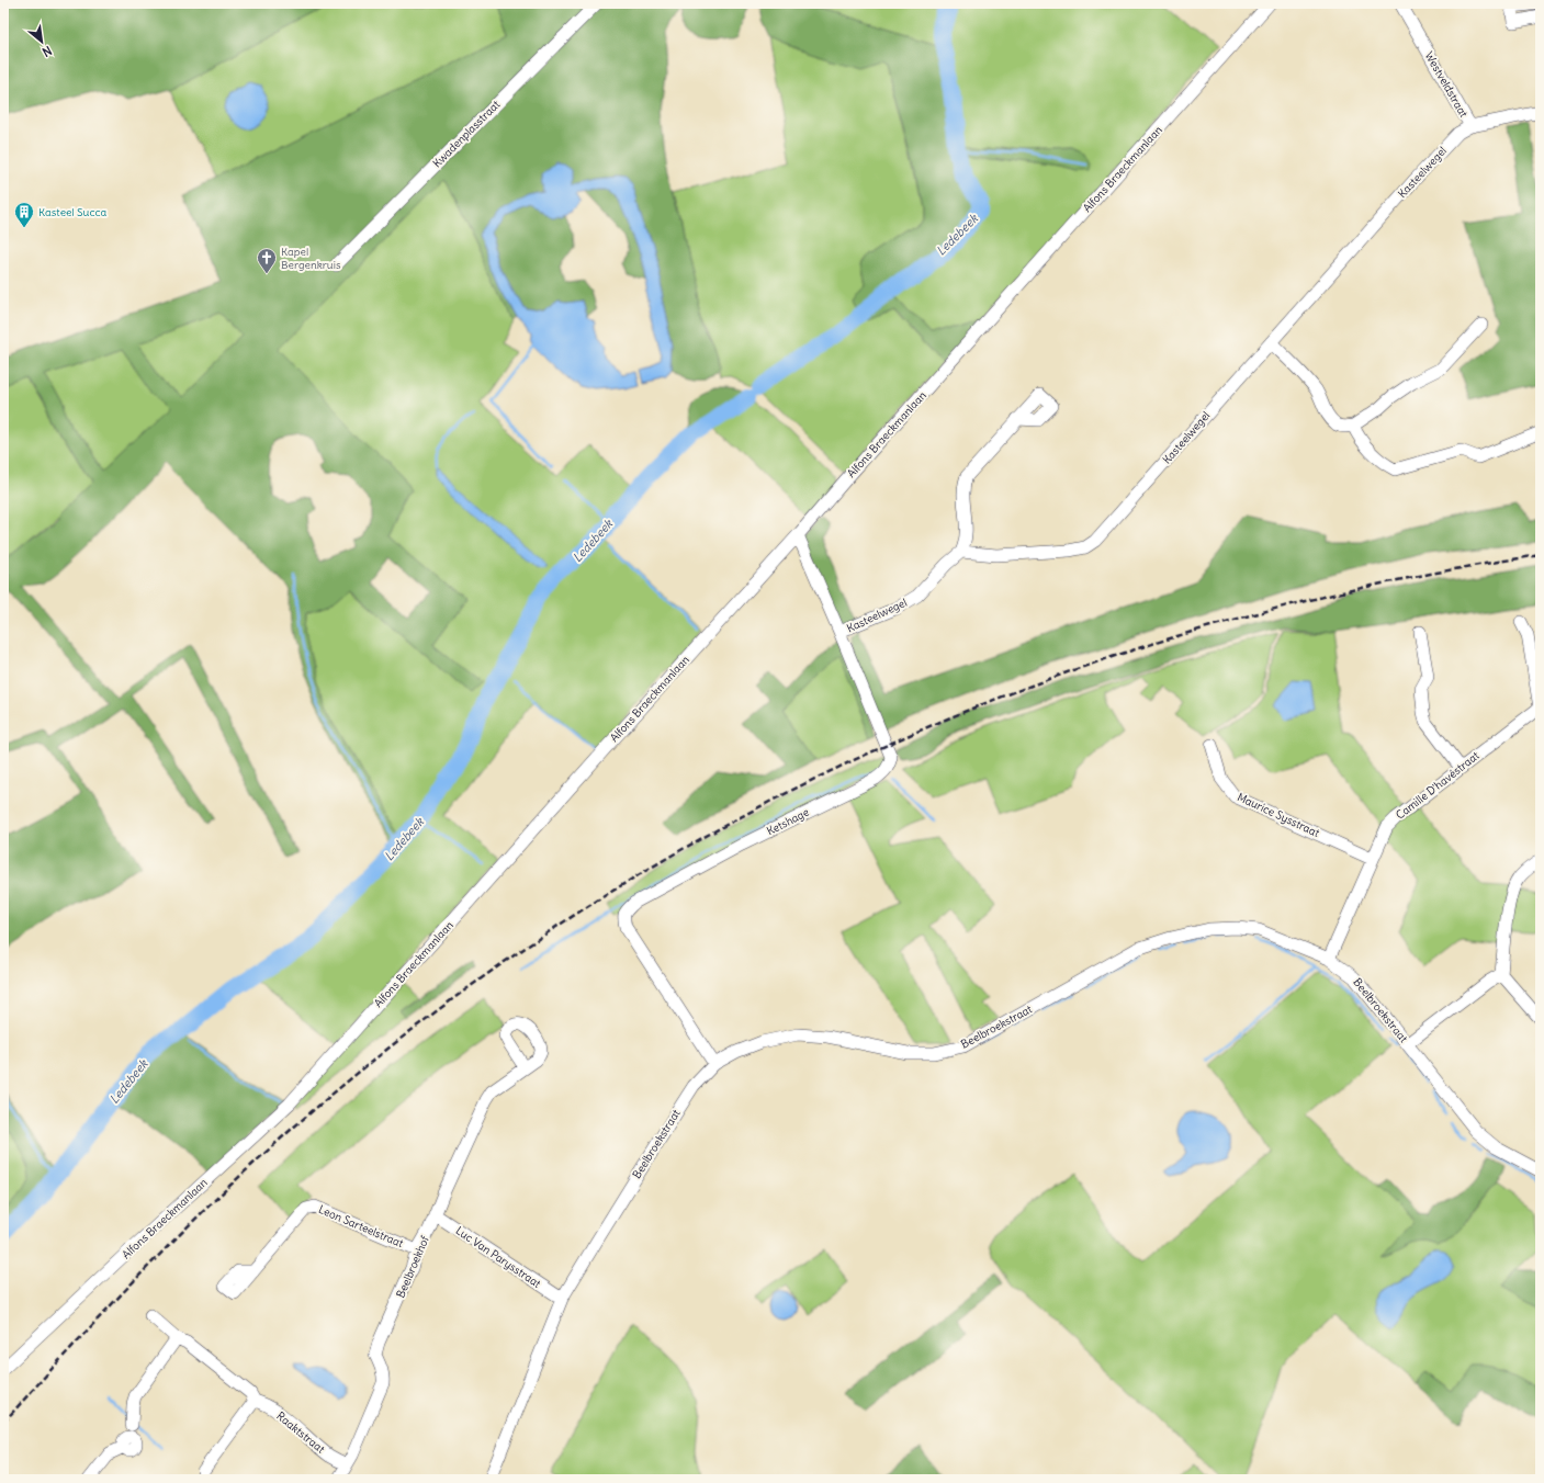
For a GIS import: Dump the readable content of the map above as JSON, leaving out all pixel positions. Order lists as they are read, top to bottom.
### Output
{
  "streets": {
    "street": [
      "Westveldstraat",
      "Kwadenplasstraat",
      "Alfons Braeckmanlaan",
      "Kasteelwegel",
      "Camille D'havéstraat",
      "Maurice Sysstraat",
      "Ketshage",
      "Beelbroekstraat",
      "Leon Sarteelstraat",
      "Luc Van Parysstraat",
      "Beelbroekhof",
      "Raaktstraat"
    ]
  },
  "crossings": [
    ["Westveldstraat", "Kasteelwegel"],
    ["Alfons Braeckmanlaan", "Ketshage"],
    ["Kasteelwegel", "Ketshage"],
    ["Camille D'havéstraat", "Maurice Sysstraat"],
    ["Camille D'havéstraat", "Beelbroekstraat"],
    ["Ketshage", "Beelbroekstraat"],
    ["Beelbroekstraat", "Luc Van Parysstraat"],
    ["Leon Sarteelstraat", "Beelbroekhof"],
    ["Luc Van Parysstraat", "Beelbroekhof"],
    ["Beelbroekhof", "Raaktstraat"]
  ],
  "water": ["Ledebeek"],
  "places": {
    "building": ["Kasteel Succa"],
    "church": ["Kapel Bergenkruis"]
  },
  "north": "bottom right"
}
